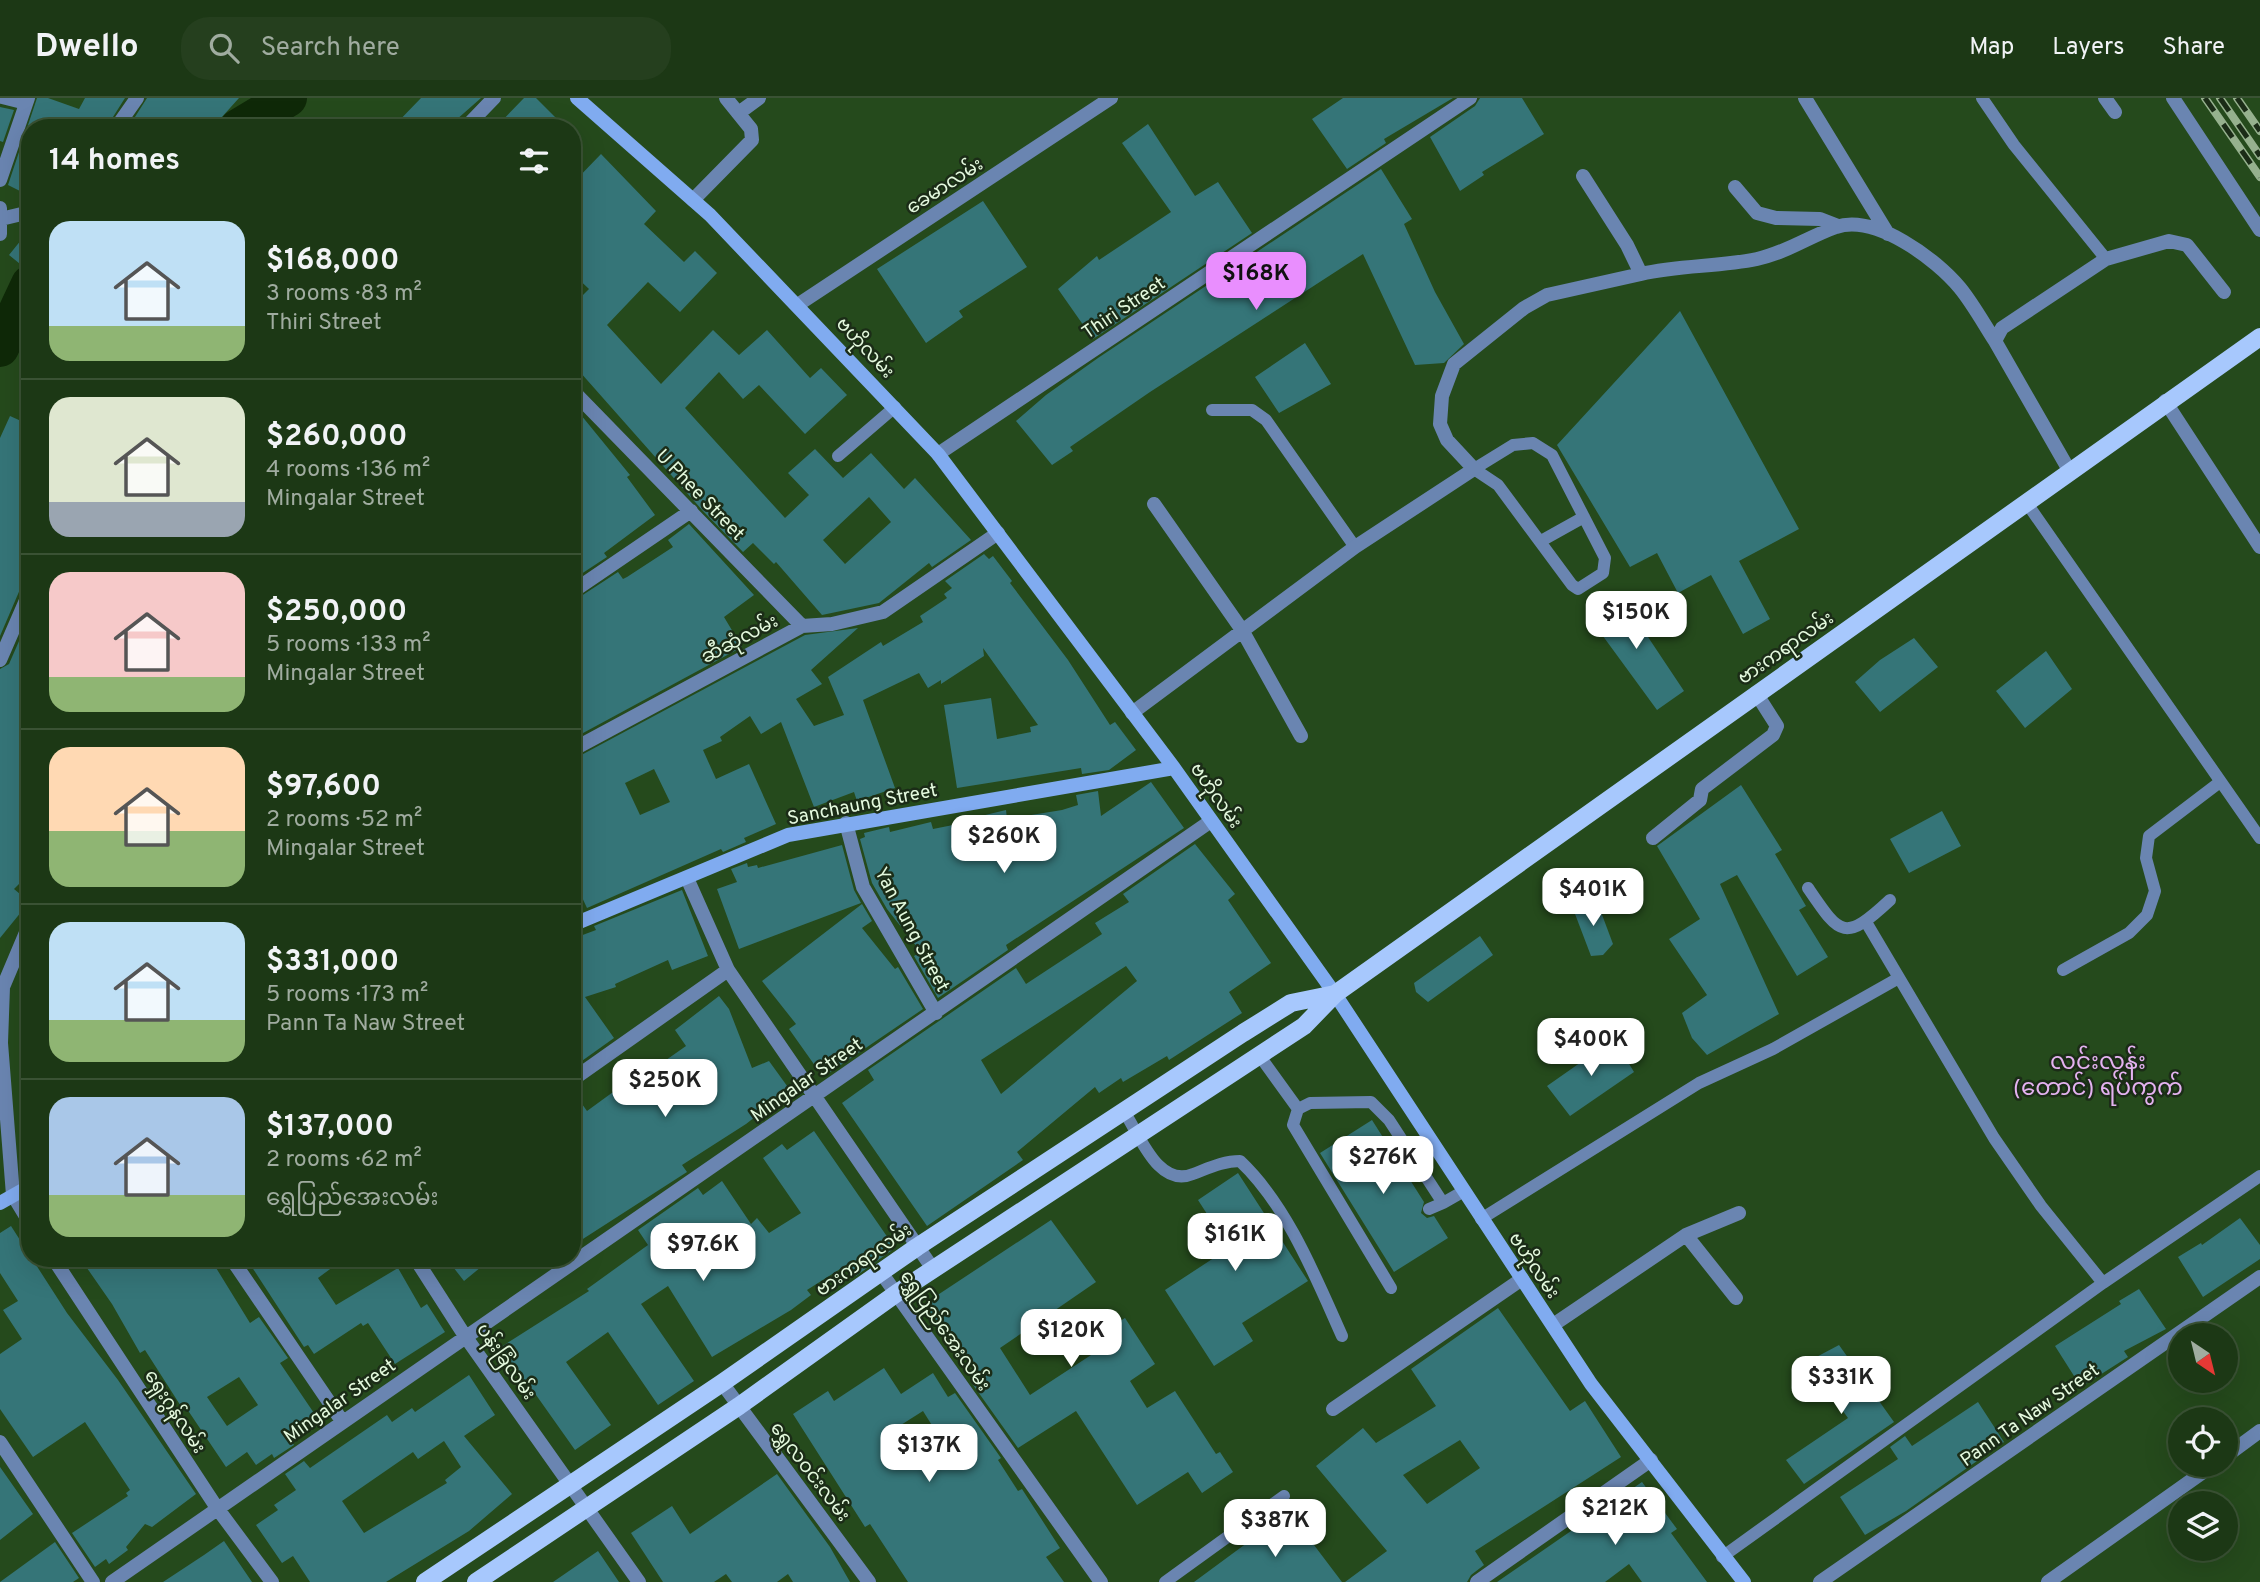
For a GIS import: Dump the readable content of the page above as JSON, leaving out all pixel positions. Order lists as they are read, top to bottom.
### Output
{
  "streets": {
    "main road": ["ဗဟိုလမ်း", "ဗားကရာလမ်း", "Sanchaung Street"],
    "street": [
      "ခေမာလမ်း",
      "Thiri Street",
      "U Phee Street",
      "ဆီဆုံလမ်း",
      "Yan Aung Street",
      "Mingalar Street",
      "ရွှေပြည်အေးလမ်း",
      "ပန်းခြံလမ်း",
      "ရှေးဂွန်လမ်း",
      "Pann Ta Naw Street",
      "ရွှေလဝင်းလမ်း"
    ]
  },
  "crossings": [
    ["ခေမာလမ်း", "ဗဟိုလမ်း"],
    ["Thiri Street", "ဗဟိုလမ်း"],
    ["ဗဟိုလမ်း", "ဆီဆုံလမ်း"],
    ["ဗဟိုလမ်း", "ဗားကရာလမ်း"],
    ["ဗဟိုလမ်း", "Sanchaung Street"],
    ["ဗဟိုလမ်း", "Mingalar Street"],
    ["U Phee Street", "ဆီဆုံလမ်း"],
    ["ဗားကရာလမ်း", "ရွှေပြည်အေးလမ်း"],
    ["ဗားကရာလမ်း", "ပန်းခြံလမ်း"],
    ["ဗားကရာလမ်း", "ရွှေလဝင်းလမ်း"],
    ["Sanchaung Street", "Yan Aung Street"],
    ["Yan Aung Street", "Mingalar Street"],
    ["Mingalar Street", "ပန်းခြံလမ်း"],
    ["Mingalar Street", "ရှေးဂွန်လမ်း"]
  ],
  "districts": ["လင်းလွန်း (တောင်) ရပ်ကွက်"],
  "north": "bottom right",
  "page": {
    "header": "Dwello",
    "search": "Search here",
    "nav": ["Map", "Layers", "Share"],
    "heading": "14 homes",
    "list": [
      {
        "name": "$168,000",
        "note": "3 rooms · 83 m² · Thiri Street"
      },
      {
        "name": "$260,000",
        "note": "4 rooms · 136 m² · Mingalar Street"
      },
      {
        "name": "$250,000",
        "note": "5 rooms · 133 m² · Mingalar Street"
      },
      {
        "name": "$97,600",
        "note": "2 rooms · 52 m² · Mingalar Street"
      },
      {
        "name": "$331,000",
        "note": "5 rooms · 173 m² · Pann Ta Naw Street"
      },
      {
        "name": "$137,000",
        "note": "2 rooms · 62 m² · ရွှေပြည်အေးလမ်း"
      }
    ],
    "price": [
      "$168K",
      "$150K",
      "$260K",
      "$401K",
      "$400K",
      "$250K",
      "$276K",
      "$161K",
      "$97.6K",
      "$120K",
      "$331K",
      "$137K",
      "$212K",
      "$387K"
    ]
  }
}
